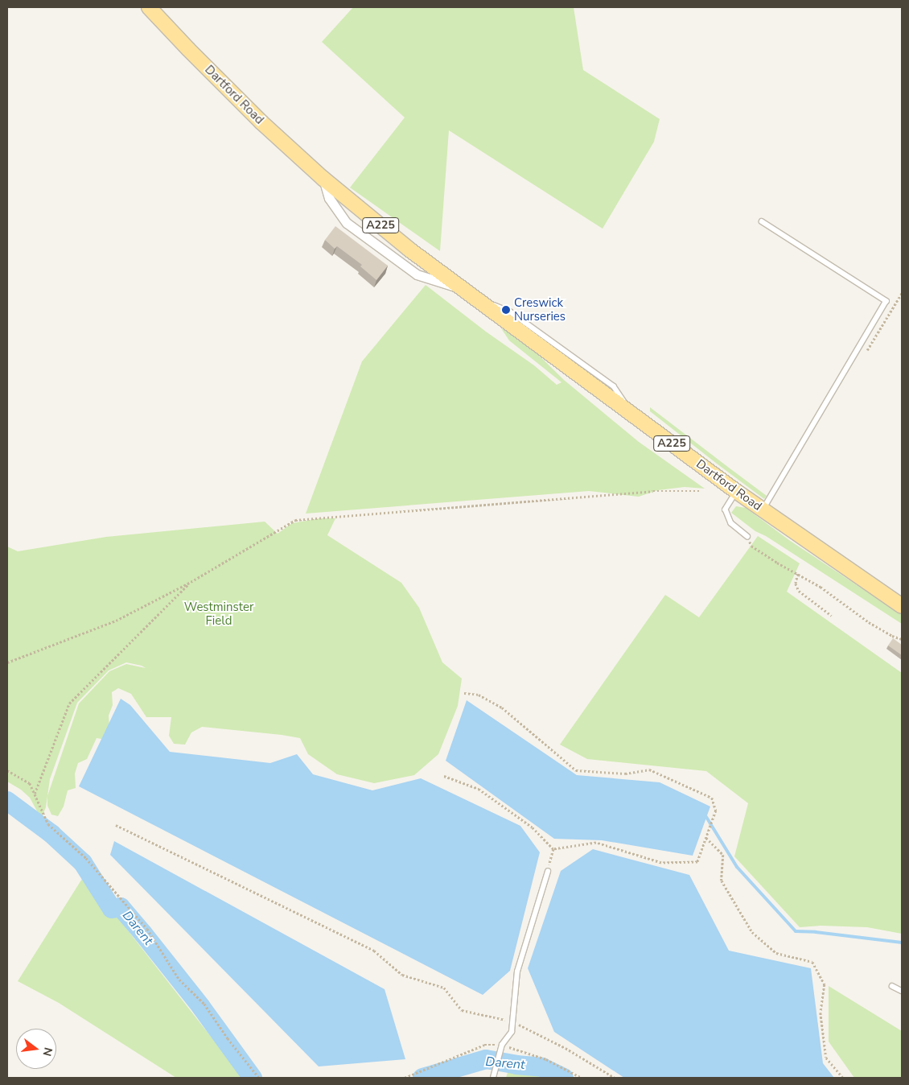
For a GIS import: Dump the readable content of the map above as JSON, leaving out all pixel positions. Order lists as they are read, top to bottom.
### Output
{
  "streets": {
    "main road": ["Dartford Road", "A225"]
  },
  "water": ["Darent"],
  "parks": ["Westminster Field"],
  "places": ["Creswick Nurseries"],
  "north": "right"
}
